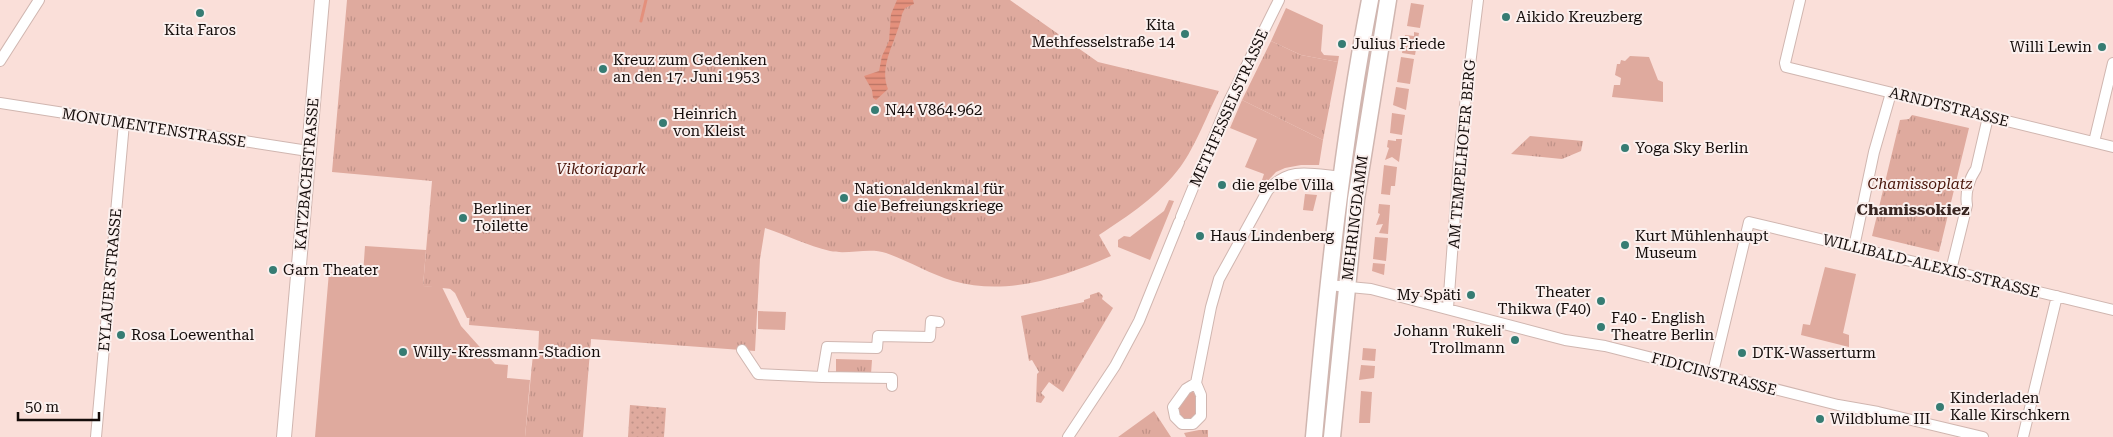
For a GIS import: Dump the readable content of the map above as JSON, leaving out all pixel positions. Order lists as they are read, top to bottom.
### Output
{
  "streets": {
    "main road": ["KATZBACHSTRASSE", "MEHRINGDAMM"],
    "street": [
      "ARNDTSTRASSE",
      "METHFESSELSTRASSE",
      "MONUMENTENSTRASSE",
      "AM TEMPELHOFER BERG",
      "WILLIBALD-ALEXIS-STRASSE",
      "EYLAUER STRASSE",
      "FIDICINSTRASSE"
    ]
  },
  "crossings": [
    ["MONUMENTENSTRASSE", "KATZBACHSTRASSE"],
    ["MONUMENTENSTRASSE", "EYLAUER STRASSE"],
    ["AM TEMPELHOFER BERG", "FIDICINSTRASSE"],
    ["MEHRINGDAMM", "FIDICINSTRASSE"],
    ["WILLIBALD-ALEXIS-STRASSE", "FIDICINSTRASSE"]
  ],
  "districts": ["Chamissokiez"],
  "parks": ["Viktoriapark", "Chamissoplatz"],
  "places": [
    "Kita Faros",
    "Aikido Kreuzberg",
    "Kita Methfesselstraße 14",
    "Julius Friede",
    "Willi Lewin",
    "Kreuz zum Gedenken an den 17. Juni 1953",
    "N44 V864.962",
    "Heinrich von Kleist",
    "Yoga Sky Berlin",
    "die gelbe Villa",
    "Nationaldenkmal für die Befreiungskriege",
    "Berliner Toilette",
    "Haus Lindenberg",
    "Kurt Mühlenhaupt Museum",
    "Garn Theater",
    "My Späti",
    "Theater Thikwa (F40)",
    "F40 - English Theatre Berlin",
    "Rosa Loewenthal",
    "Johann 'Rukeli' Trollmann",
    "Willy-Kressmann-Stadion",
    "DTK-Wasserturm",
    "Kinderladen Kalle Kirschkern",
    "Wildblume III"
  ],
  "scale_bar": "50 m"
}
